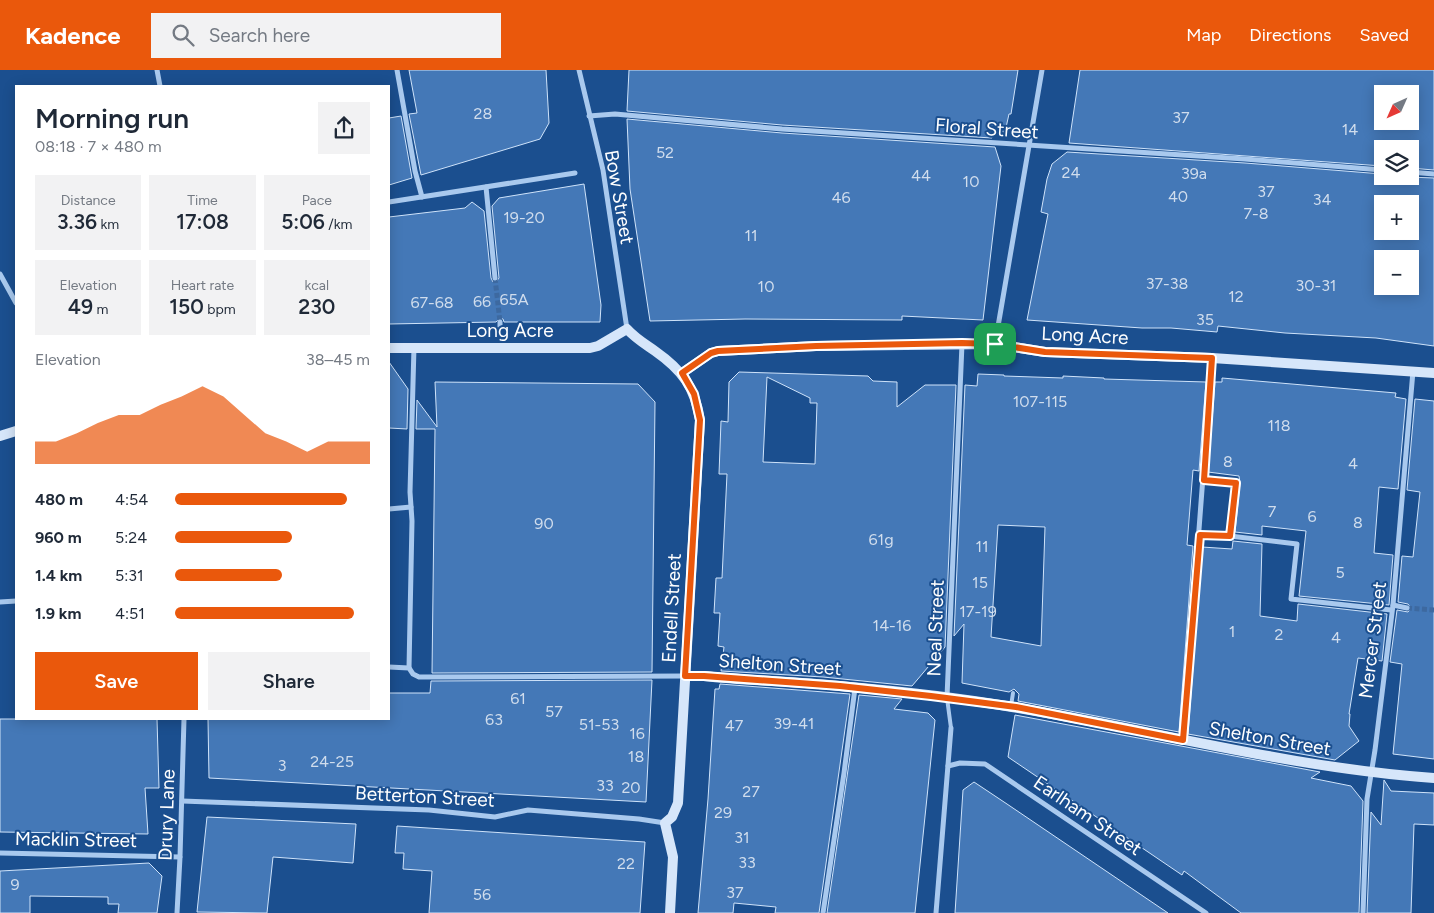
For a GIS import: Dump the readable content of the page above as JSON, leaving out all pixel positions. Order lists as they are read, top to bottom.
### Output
{
  "streets": {
    "main road": ["Long Acre", "Endell Street", "Shelton Street"],
    "street": [
      "Floral Street",
      "Bow Street",
      "Neal Street",
      "Mercer Street",
      "Betterton Street",
      "Drury Lane",
      "Earlham Street",
      "Macklin Street"
    ]
  },
  "crossings": [
    ["Floral Street", "Bow Street"],
    ["Bow Street", "Long Acre"],
    ["Bow Street", "Endell Street"],
    ["Long Acre", "Endell Street"],
    ["Long Acre", "Neal Street"],
    ["Long Acre", "Mercer Street"],
    ["Endell Street", "Shelton Street"],
    ["Endell Street", "Betterton Street"],
    ["Neal Street", "Shelton Street"],
    ["Neal Street", "Earlham Street"],
    ["Mercer Street", "Shelton Street"],
    ["Betterton Street", "Drury Lane"],
    ["Drury Lane", "Macklin Street"]
  ],
  "house_numbers": [
    "28",
    "37",
    "14",
    "52",
    "24",
    "39a",
    "44",
    "10",
    "37",
    "40",
    "46",
    "34",
    "7-8",
    "19-20",
    "11",
    "37-38",
    "30-31",
    "10",
    "12",
    "65A",
    "66",
    "67-68",
    "35",
    "107-115",
    "118",
    "8",
    "4",
    "7",
    "6",
    "8",
    "90",
    "61g",
    "11",
    "5",
    "15",
    "17-19",
    "14-16",
    "1",
    "2",
    "4",
    "61",
    "57",
    "63",
    "39-41",
    "51-53",
    "47",
    "16",
    "18",
    "24-25",
    "3",
    "33",
    "20",
    "27",
    "29",
    "31",
    "33",
    "22",
    "9",
    "37",
    "56"
  ],
  "north": "bottom left",
  "page": {
    "header": "Kadence",
    "search": "Search here",
    "nav": ["Map", "Directions", "Saved"],
    "map_buttons": ["+", "−"],
    "heading": ["Morning run", "08:18 · 7 × 480 m"],
    "stats": [
      ["Distance", "3.36 km"],
      ["Time", "17:08"],
      ["Pace", "5:06 /km"],
      ["Elevation", "49 m"],
      ["Heart rate", "150 bpm"],
      ["kcal", "230"]
    ],
    "chart": ["Elevation", "38–45 m"],
    "list": [
      {
        "name": "480 m",
        "note": "4:54"
      },
      {
        "name": "960 m",
        "note": "5:24"
      },
      {
        "name": "1.4 km",
        "note": "5:31"
      },
      {
        "name": "1.9 km",
        "note": "4:51"
      }
    ],
    "buttons": ["Save", "Share"]
  }
}
